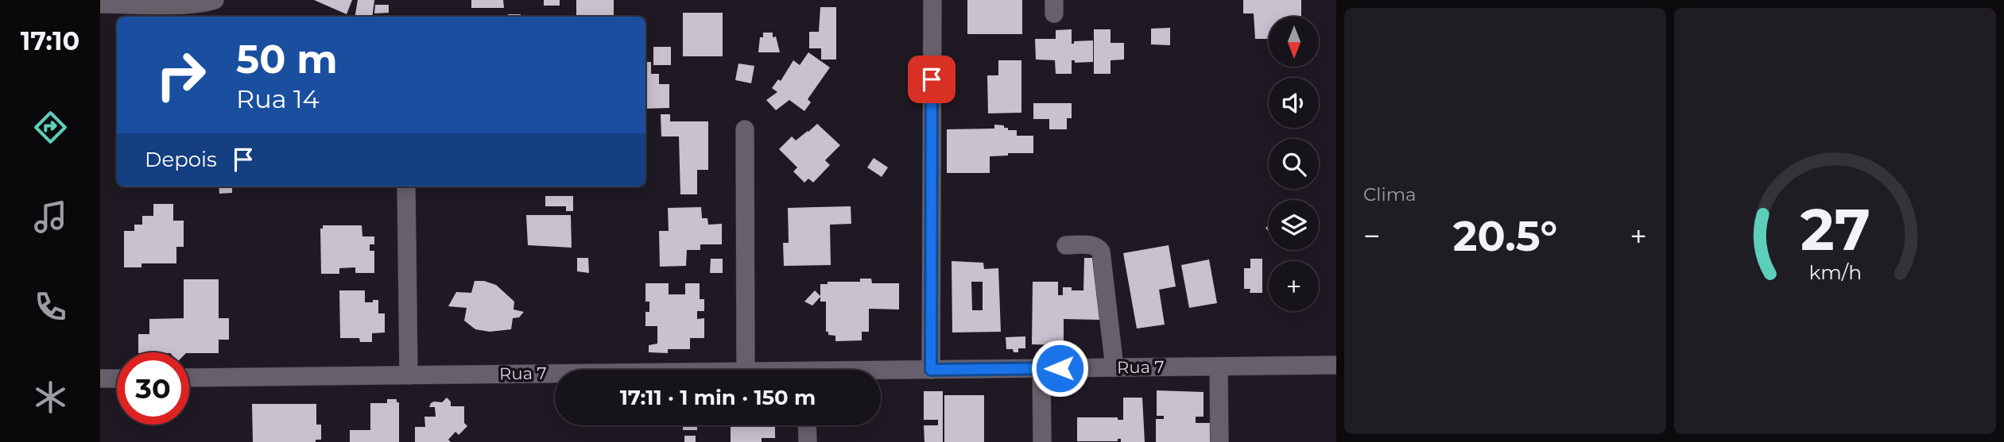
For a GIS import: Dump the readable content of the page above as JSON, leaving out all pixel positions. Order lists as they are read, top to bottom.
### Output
{
  "streets": {
    "street": ["Rua 7"]
  },
  "north": "bottom",
  "page": {
    "tabs": "17:10",
    "tile": "Clima",
    "map_buttons": "+",
    "turn": ["50 m", "Rua 14"],
    "then": "Depois",
    "heat": ["−", "20.5°", "+"],
    "limit": "30",
    "trip": "17:11 · 1 min · 150 m",
    "gauge": ["27", "km/h"]
  }
}
